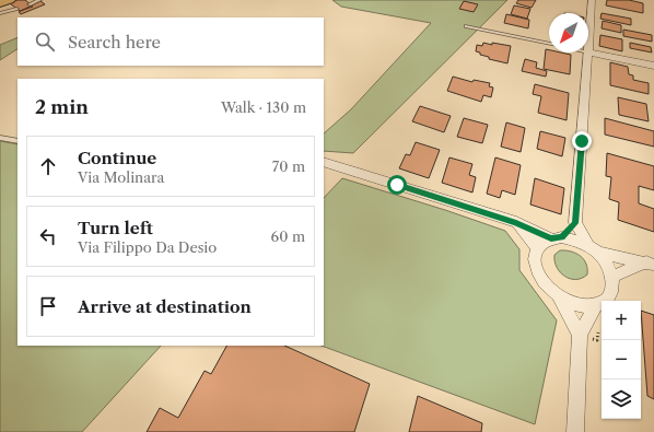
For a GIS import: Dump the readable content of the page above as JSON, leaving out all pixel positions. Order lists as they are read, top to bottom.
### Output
{
  "north": "bottom left",
  "page": {
    "search": "Search here",
    "heading": ["2 min", "Walk · 130 m"],
    "list": [
      ["Continue", "Via Molinara", "70 m"],
      ["Turn left", "Via Filippo Da Desio", "60 m"],
      "Arrive at destination"
    ],
    "map_buttons": ["+", "−"]
  }
}
